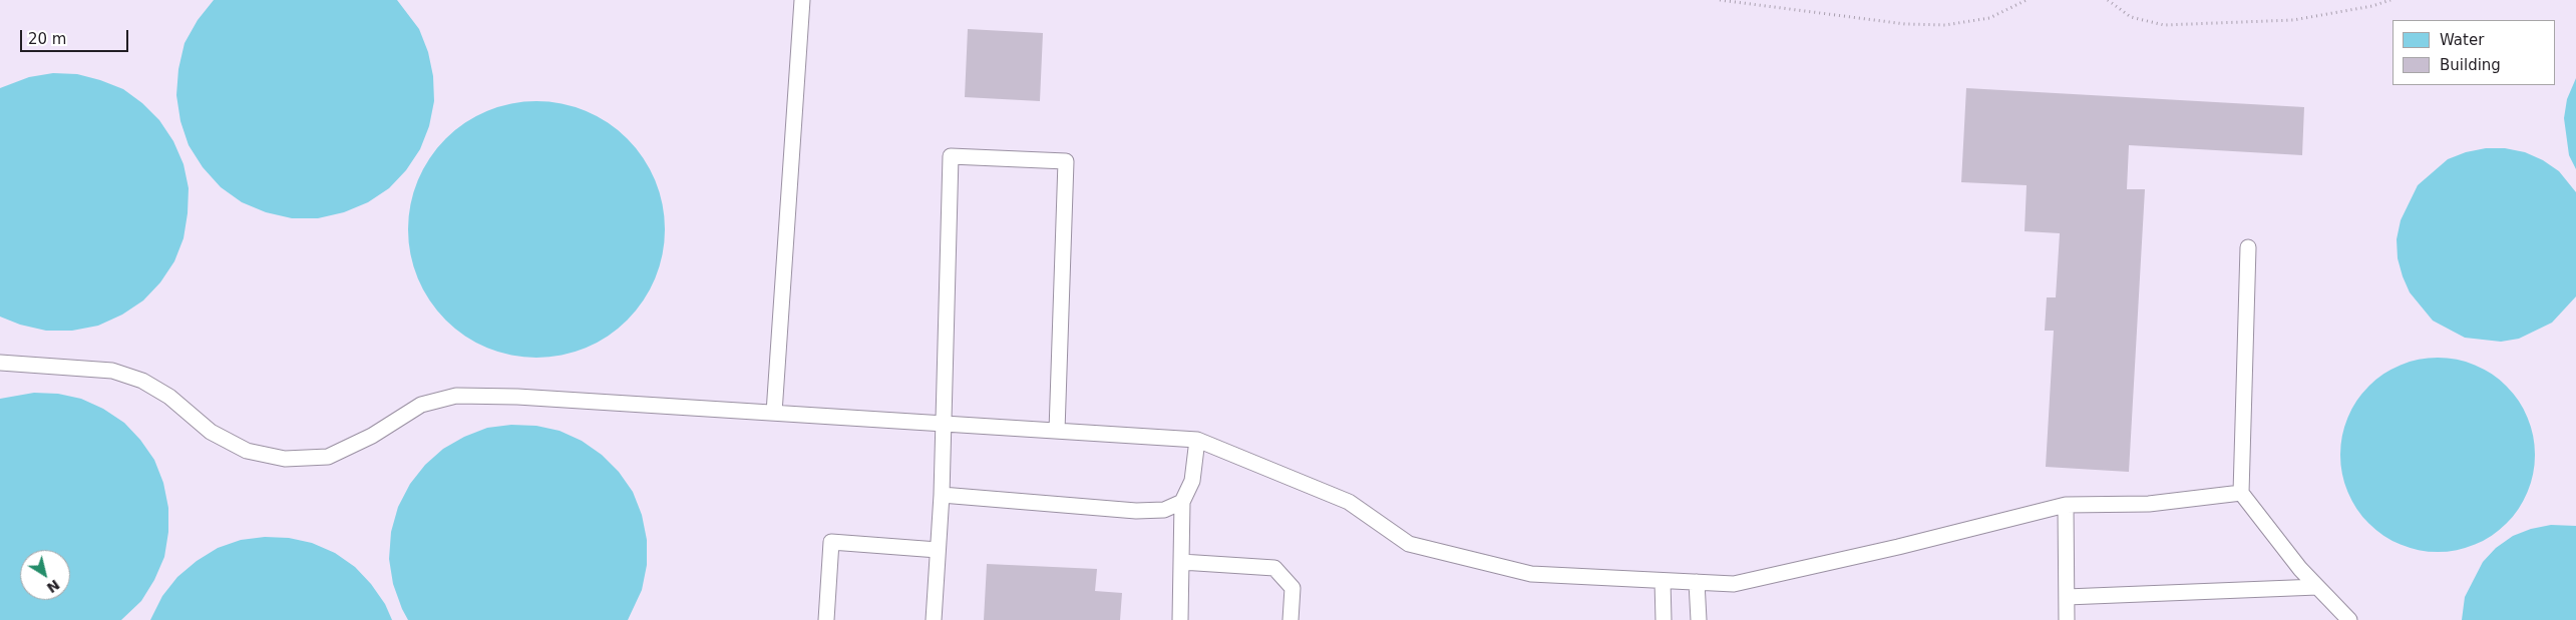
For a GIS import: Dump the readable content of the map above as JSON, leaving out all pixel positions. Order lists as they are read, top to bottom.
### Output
{
  "legend": ["Water", "Building"],
  "scale_bar": "20 m",
  "north": "bottom right"
}
